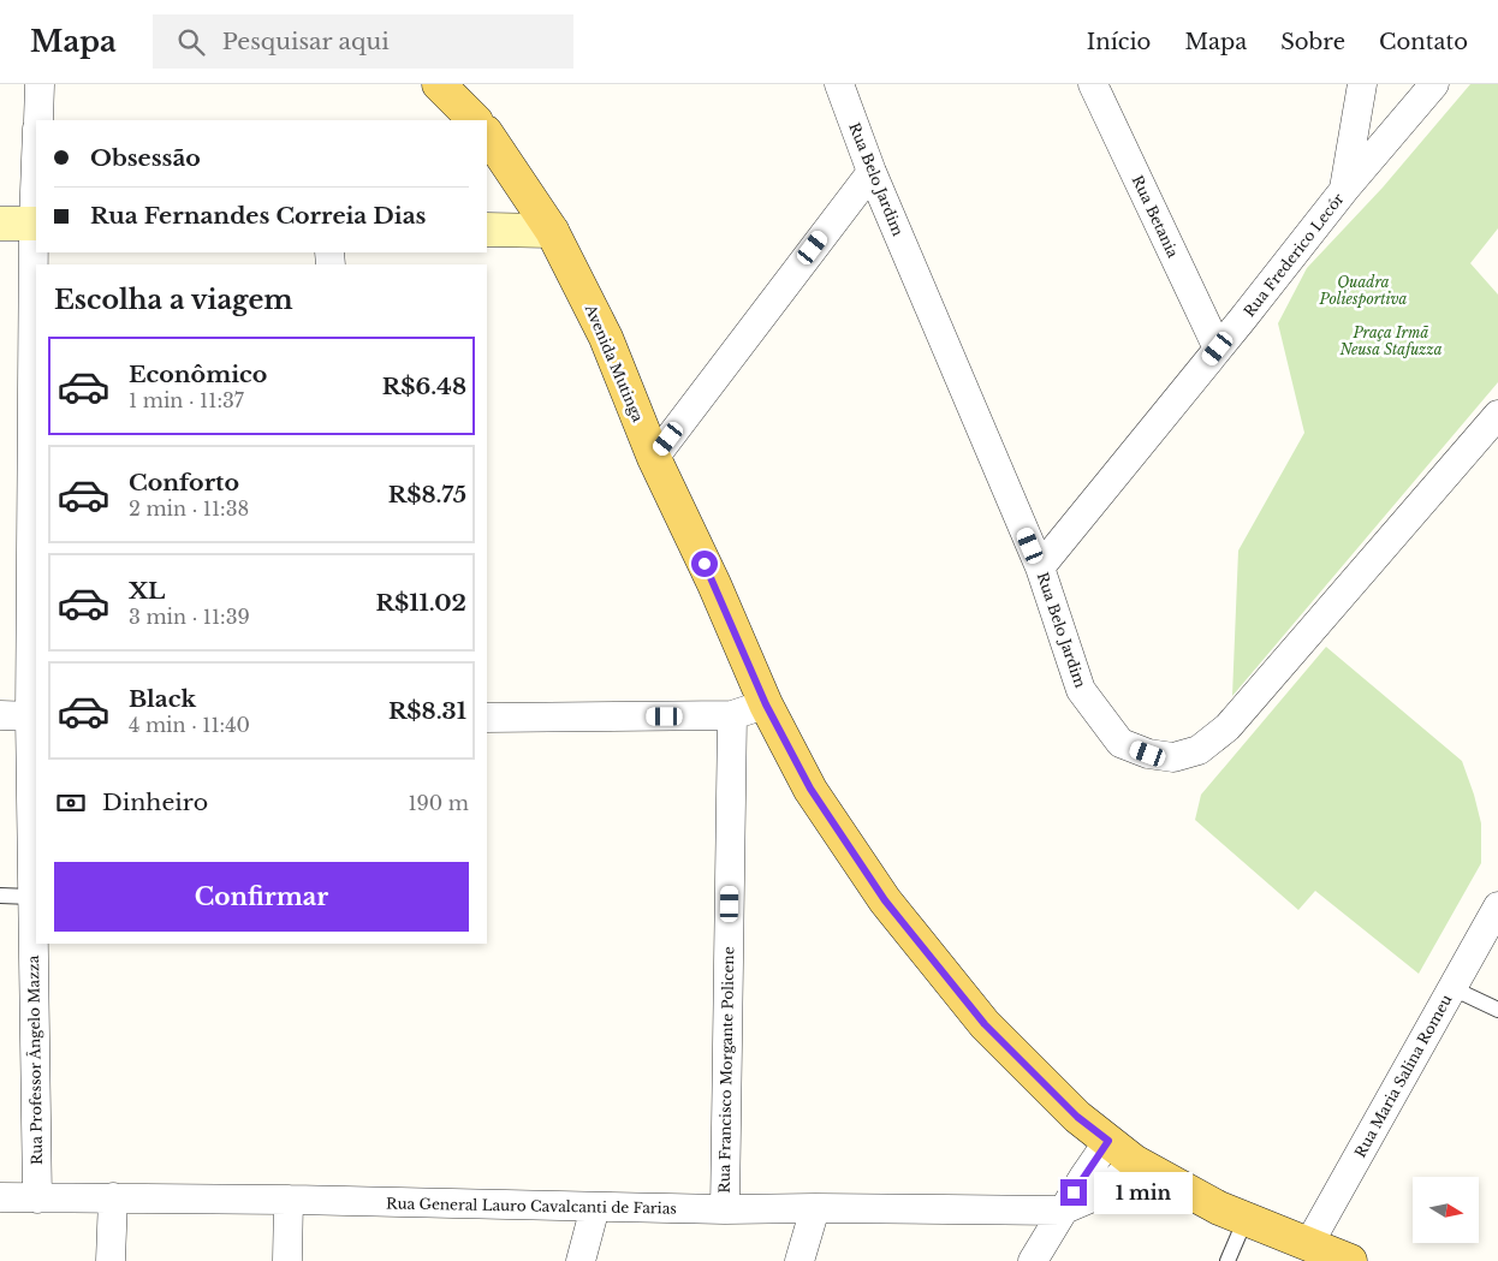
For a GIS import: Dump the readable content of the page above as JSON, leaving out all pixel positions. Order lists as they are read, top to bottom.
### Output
{
  "streets": {
    "main road": ["Avenida Mutinga"],
    "street": [
      "Rua Belo Jardim",
      "Rua Betania",
      "Rua Frederico Lecór",
      "Rua Professor Ângelo Mazza",
      "Rua Francisco Morgante Policene",
      "Rua Maria Salina Romeu",
      "Rua General Lauro Cavalcanti de Farias"
    ]
  },
  "crossings": [
    ["Rua Belo Jardim", "Rua Frederico Lecór"],
    ["Rua Betania", "Rua Frederico Lecór"],
    ["Avenida Mutinga", "Rua Maria Salina Romeu"],
    ["Rua Professor Ângelo Mazza", "Rua General Lauro Cavalcanti de Farias"],
    ["Rua Francisco Morgante Policene", "Rua General Lauro Cavalcanti de Farias"]
  ],
  "parks": ["Quadra Poliesportiva", "Praça Irmã Neusa Stafuzza"],
  "north": "right",
  "page": {
    "header": "Mapa",
    "search": "Pesquisar aqui",
    "nav": [
      "Início",
      "Mapa",
      "Sobre",
      "Contato"
    ],
    "banner": ["Obsessão", "Rua Fernandes Correia Dias"],
    "heading": "Escolha a viagem",
    "list": [
      {
        "name": "Econômico",
        "note": "1 min · 11:37",
        "value": "R$6.48"
      },
      {
        "name": "Conforto",
        "note": "2 min · 11:38",
        "value": "R$8.75"
      },
      {
        "name": "XL",
        "note": "3 min · 11:39",
        "value": "R$11.02"
      },
      {
        "name": "Black",
        "note": "4 min · 11:40",
        "value": "R$8.31"
      }
    ],
    "pay": ["Dinheiro", "190 m"],
    "buttons": "Confirmar",
    "bubble": "1 min"
  }
}
